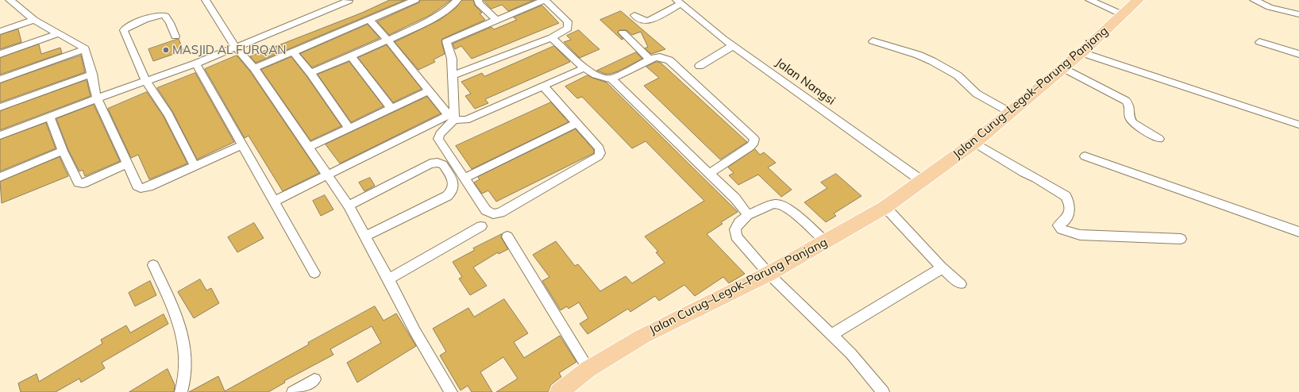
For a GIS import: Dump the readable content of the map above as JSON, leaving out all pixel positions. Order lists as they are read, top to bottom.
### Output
{
  "streets": {
    "main road": ["Jalan Curug–Legok–Parung Panjang"],
    "street": ["Jalan Nangsi"]
  },
  "crossings": [
    ["Jalan Nangsi", "Jalan Curug–Legok–Parung Panjang"]
  ],
  "places": ["MASJID AL FURQAN"]
}
